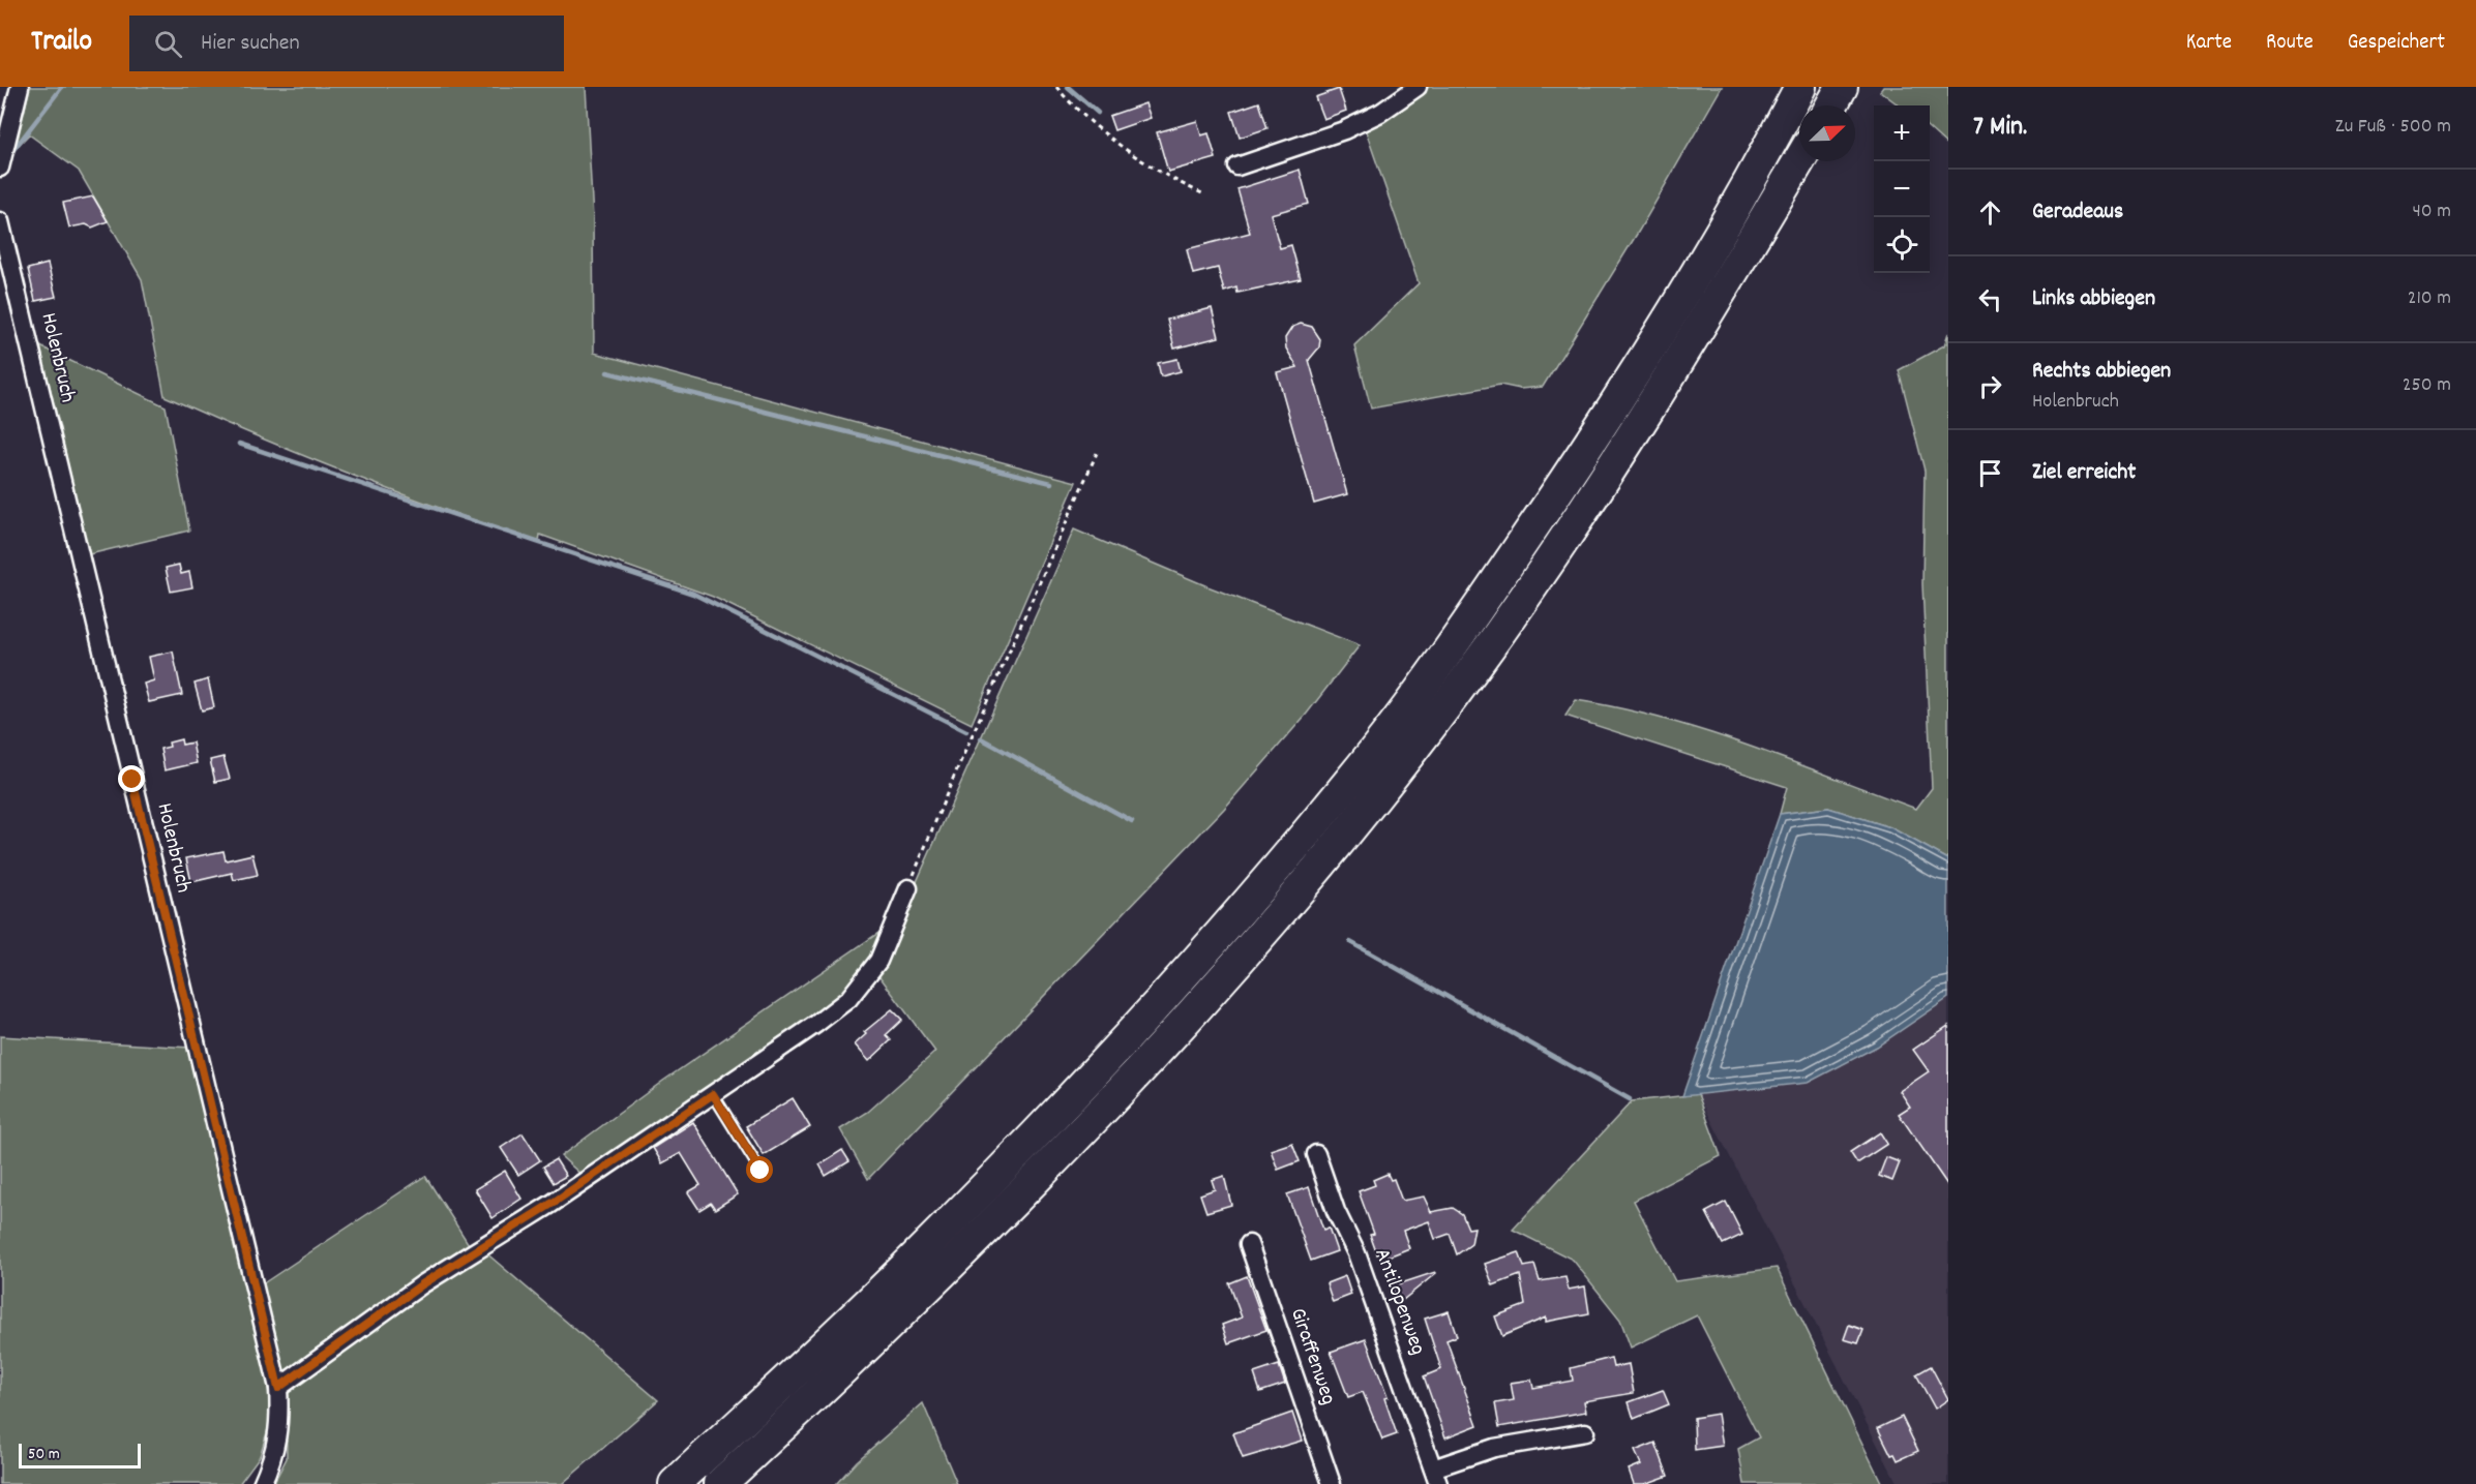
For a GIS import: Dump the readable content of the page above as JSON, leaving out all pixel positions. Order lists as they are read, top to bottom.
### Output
{
  "streets": {
    "street": ["Holenbruch", "Antilopenweg", "Giraffenweg"]
  },
  "scale_bar": "50 m",
  "north": "top right",
  "page": {
    "header": "Trailo",
    "search": "Hier suchen",
    "nav": ["Karte", "Route", "Gespeichert"],
    "heading": ["7 Min.", "Zu Fuß · 500 m"],
    "map_buttons": ["+", "−"],
    "list": [
      ["Geradeaus", "40 m"],
      ["Links abbiegen", "210 m"],
      ["Rechts abbiegen", "Holenbruch", "250 m"],
      "Ziel erreicht"
    ],
    "scale": "50 m"
  }
}
